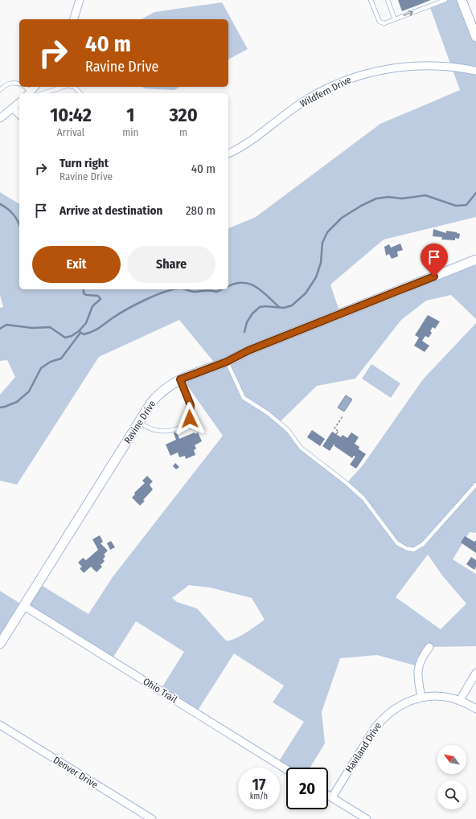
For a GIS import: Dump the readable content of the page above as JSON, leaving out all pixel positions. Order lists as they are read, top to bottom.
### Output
{
  "streets": {
    "street": [
      "Wildfern Drive",
      "Ravine Drive",
      "Ohio Trail",
      "Haviland Drive",
      "Denver Drive"
    ]
  },
  "crossings": [
    ["Ravine Drive", "Ohio Trail"]
  ],
  "north": "top left",
  "page": {
    "turn": ["40 m", "Ravine Drive"],
    "eta": [
      "10:42",
      "Arrival",
      "1",
      "min",
      "320",
      "m"
    ],
    "list": [
      {
        "name": "Turn right",
        "note": "Ravine Drive",
        "value": "40 m"
      },
      {
        "name": "Arrive at destination",
        "value": "280 m"
      }
    ],
    "buttons": ["Exit", "Share"],
    "speed": "17 km/h",
    "limit": "20"
  }
}
